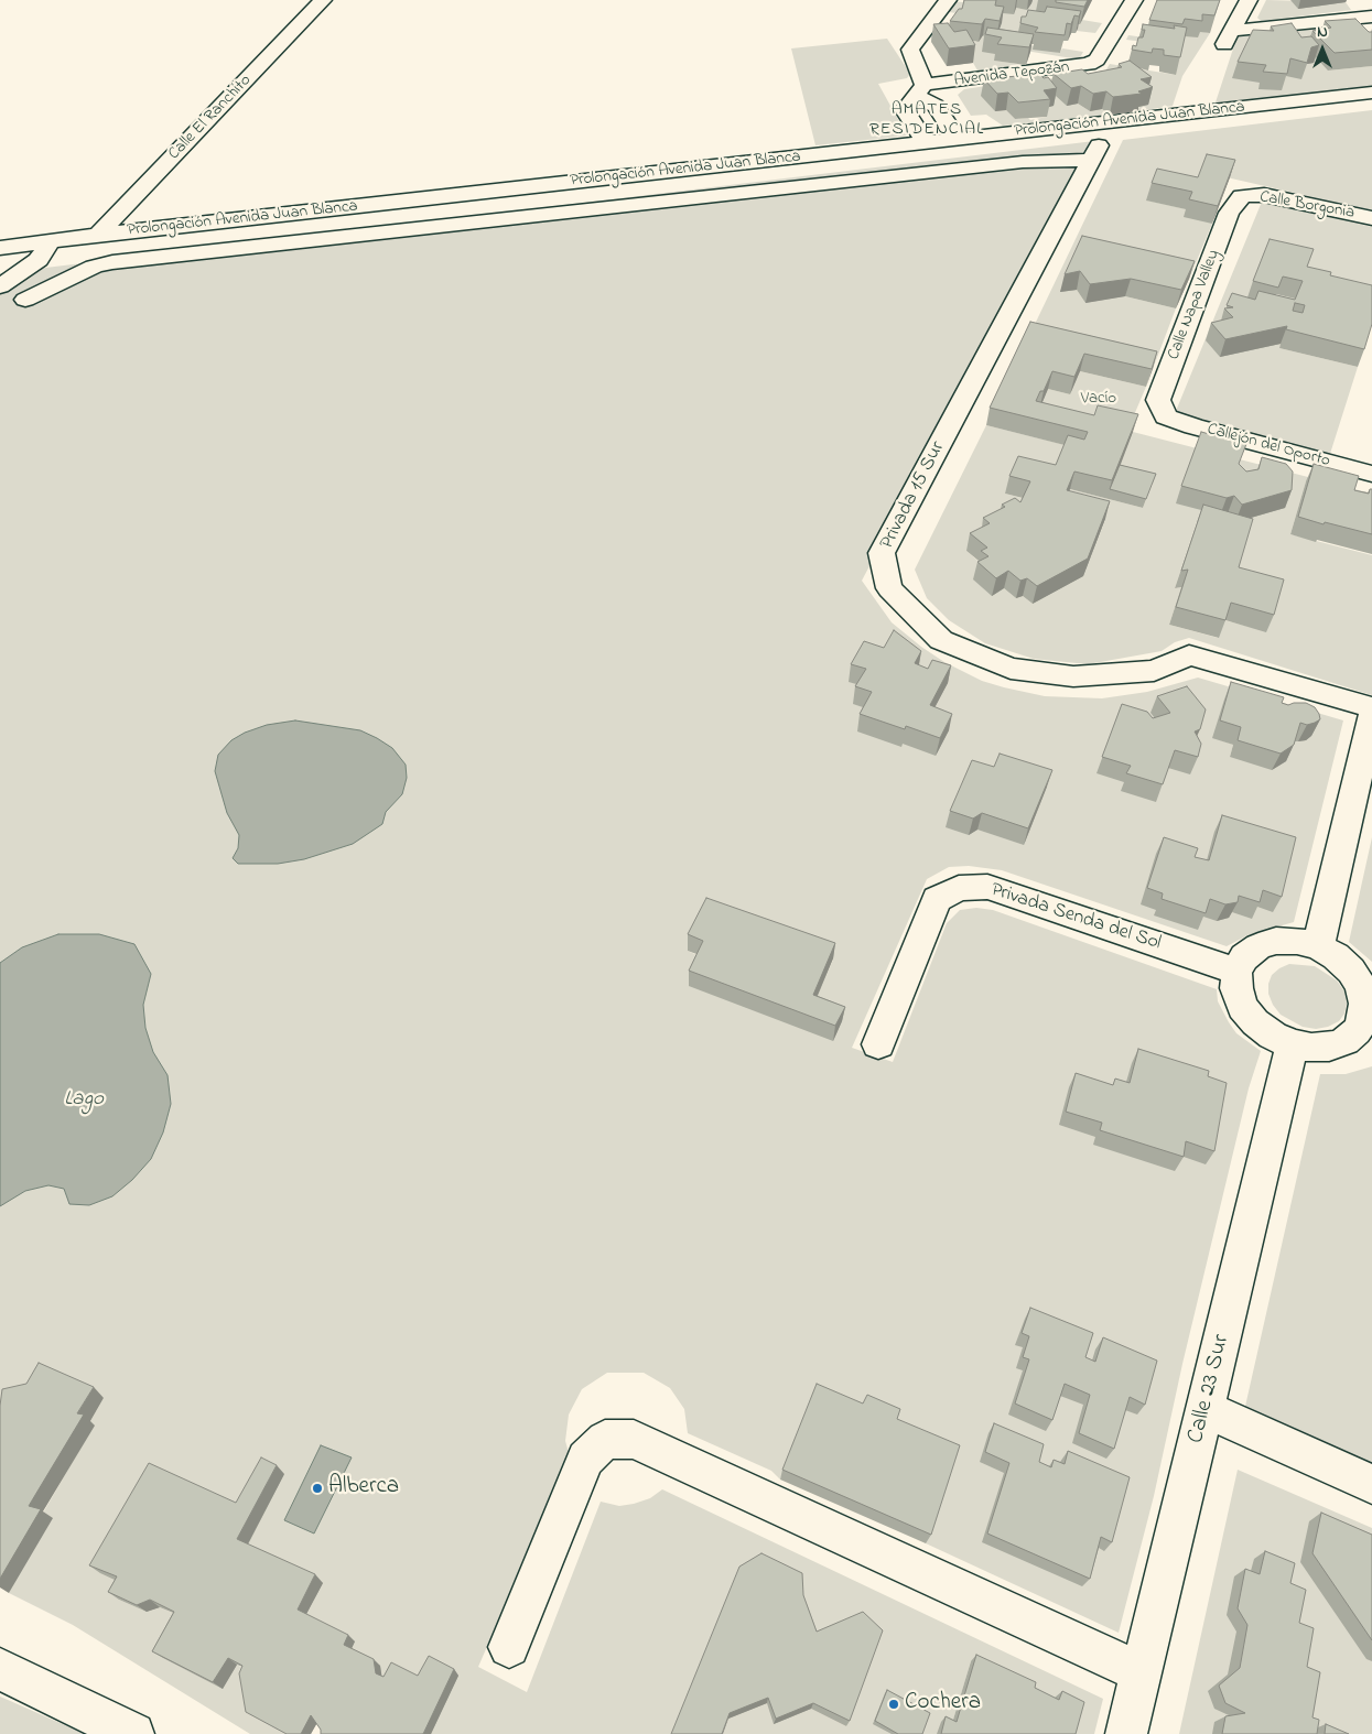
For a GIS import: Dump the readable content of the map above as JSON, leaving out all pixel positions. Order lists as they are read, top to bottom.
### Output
{
  "streets": {
    "street": [
      "Avenida Tepozán",
      "Calle El Ranchito",
      "Prolongación Avenida Juan Blanca",
      "Calle Borgonia",
      "Calle Napa Valley",
      "Callejón del Oporto",
      "Privada 15 Sur",
      "Privada Senda del Sol",
      "Calle 23 Sur"
    ]
  },
  "crossings": [
    ["Calle El Ranchito", "Prolongación Avenida Juan Blanca"],
    ["Prolongación Avenida Juan Blanca", "Privada 15 Sur"],
    ["Calle Borgonia", "Calle Napa Valley"],
    ["Calle Napa Valley", "Callejón del Oporto"],
    ["Privada Senda del Sol", "Calle 23 Sur"]
  ],
  "districts": ["AMATES RESIDENCIAL"],
  "water": ["Lago"],
  "parks": ["Vacío"],
  "places": ["Alberca", "Cochera"],
  "north": "top"
}
